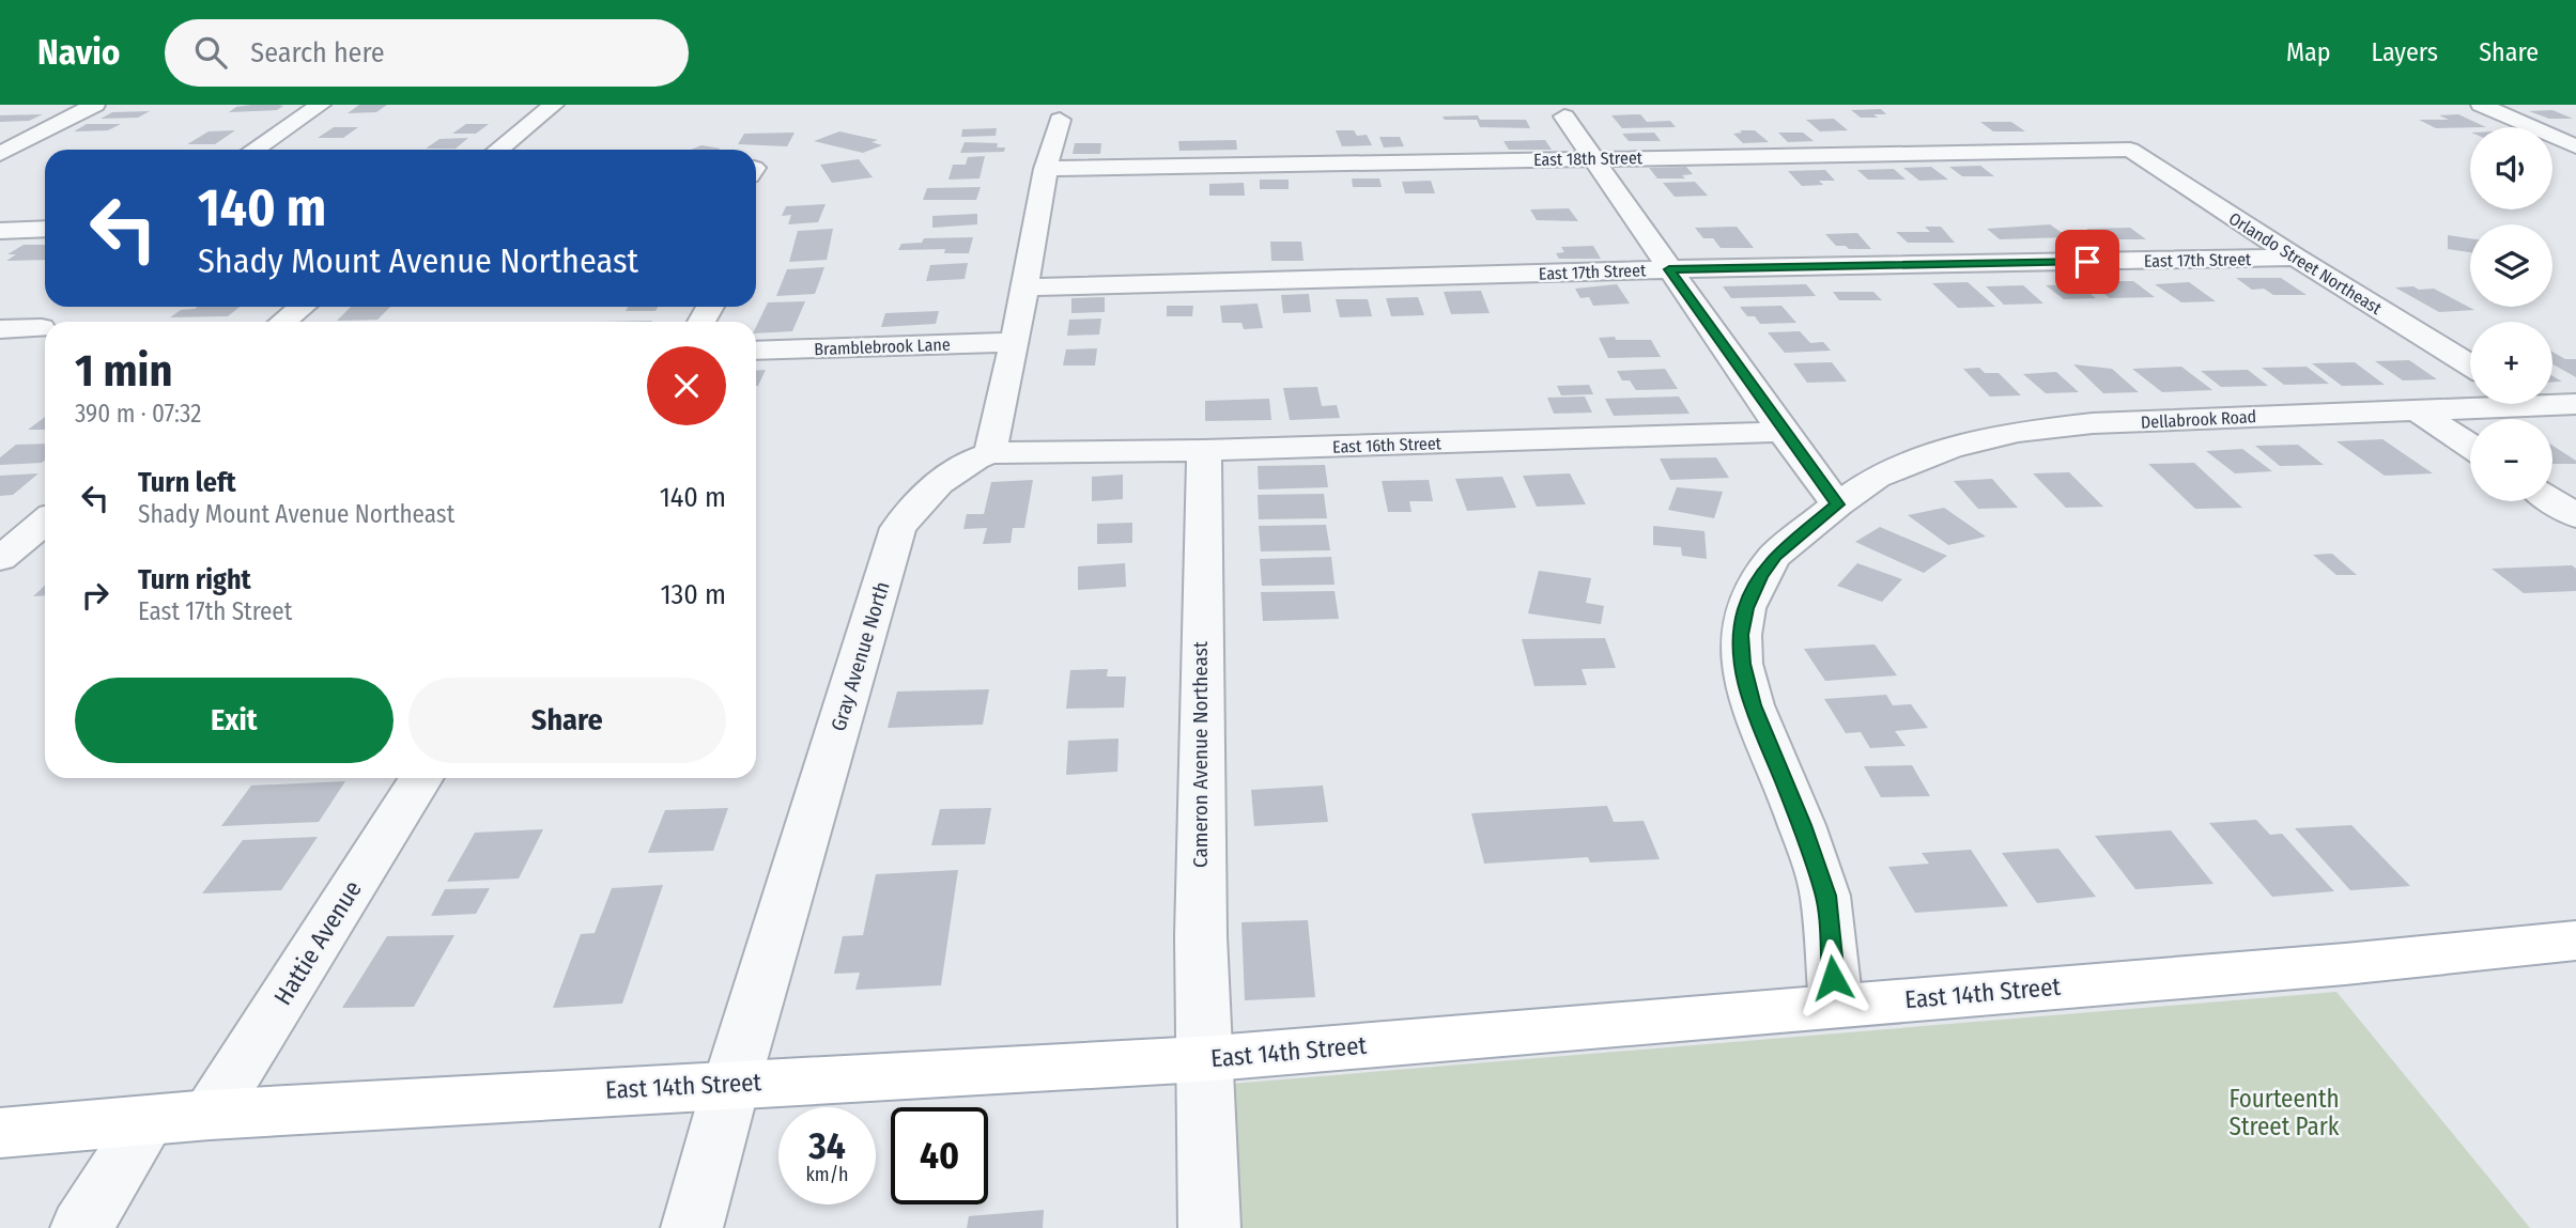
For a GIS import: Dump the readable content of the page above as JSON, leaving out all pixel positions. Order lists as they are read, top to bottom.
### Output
{
  "streets": {
    "main road": ["East 14th Street"],
    "street": [
      "East 18th Street",
      "East 17th Street",
      "Orlando Street Northeast",
      "Bramblebrook Lane",
      "Dellabrook Road",
      "East 16th Street",
      "Gray Avenue North",
      "Cameron Avenue Northeast",
      "Hattie Avenue"
    ]
  },
  "crossings": [
    ["East 18th Street", "Orlando Street Northeast"],
    ["East 17th Street", "Orlando Street Northeast"],
    ["Dellabrook Road", "East 14th Street"],
    ["East 16th Street", "Gray Avenue North"],
    ["East 16th Street", "Cameron Avenue Northeast"],
    ["Gray Avenue North", "East 14th Street"],
    ["Cameron Avenue Northeast", "East 14th Street"],
    ["Hattie Avenue", "East 14th Street"]
  ],
  "parks": ["Fourteenth Street Park"],
  "page": {
    "header": "Navio",
    "search": "Search here",
    "nav": ["Map", "Layers", "Share"],
    "map_buttons": ["+", "−"],
    "turn": ["140 m", "Shady Mount Avenue Northeast"],
    "heading": ["1 min", "390 m · 07:32"],
    "list": [
      {
        "name": "Turn left",
        "note": "Shady Mount Avenue Northeast",
        "value": "140 m"
      },
      {
        "name": "Turn right",
        "note": "East 17th Street",
        "value": "130 m"
      }
    ],
    "buttons": ["Exit", "Share"],
    "speed": "34 km/h",
    "limit": "40"
  }
}
